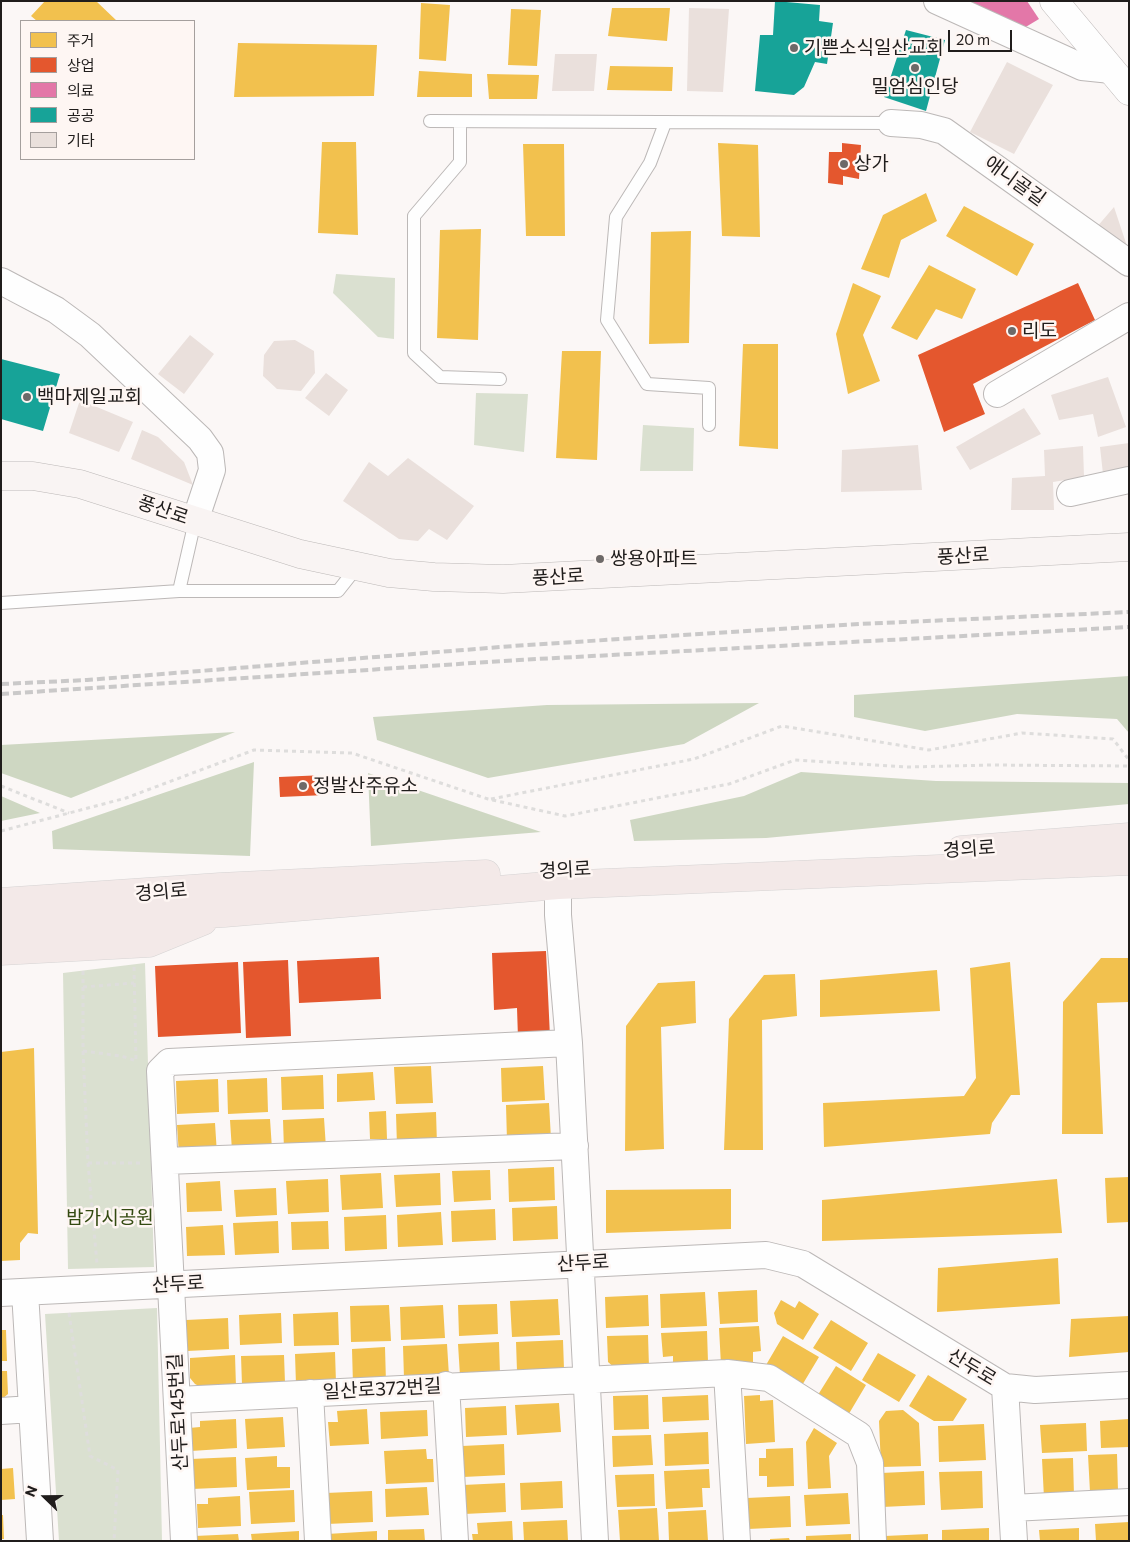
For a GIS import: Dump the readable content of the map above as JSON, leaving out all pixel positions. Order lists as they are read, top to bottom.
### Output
{
  "streets": {
    "main road": ["풍산로", "경의로"],
    "street": [
      "애니골길",
      "산두로",
      "일산로372번길",
      "산두로145번길"
    ]
  },
  "crossings": [
    ["경의로", "산두로"],
    ["산두로", "산두로145번길"],
    ["일산로372번길", "산두로145번길"]
  ],
  "parks": ["밤가시공원"],
  "places": [
    "기쁜소식일산교회",
    "밀엄심인당",
    "상가",
    "리도",
    "백마제일교회",
    "쌍용아파트",
    "정발산주유소"
  ],
  "legend": [
    "주거",
    "상업",
    "의료",
    "공공",
    "기타"
  ],
  "scale_bar": "20 m",
  "north": "left"
}
